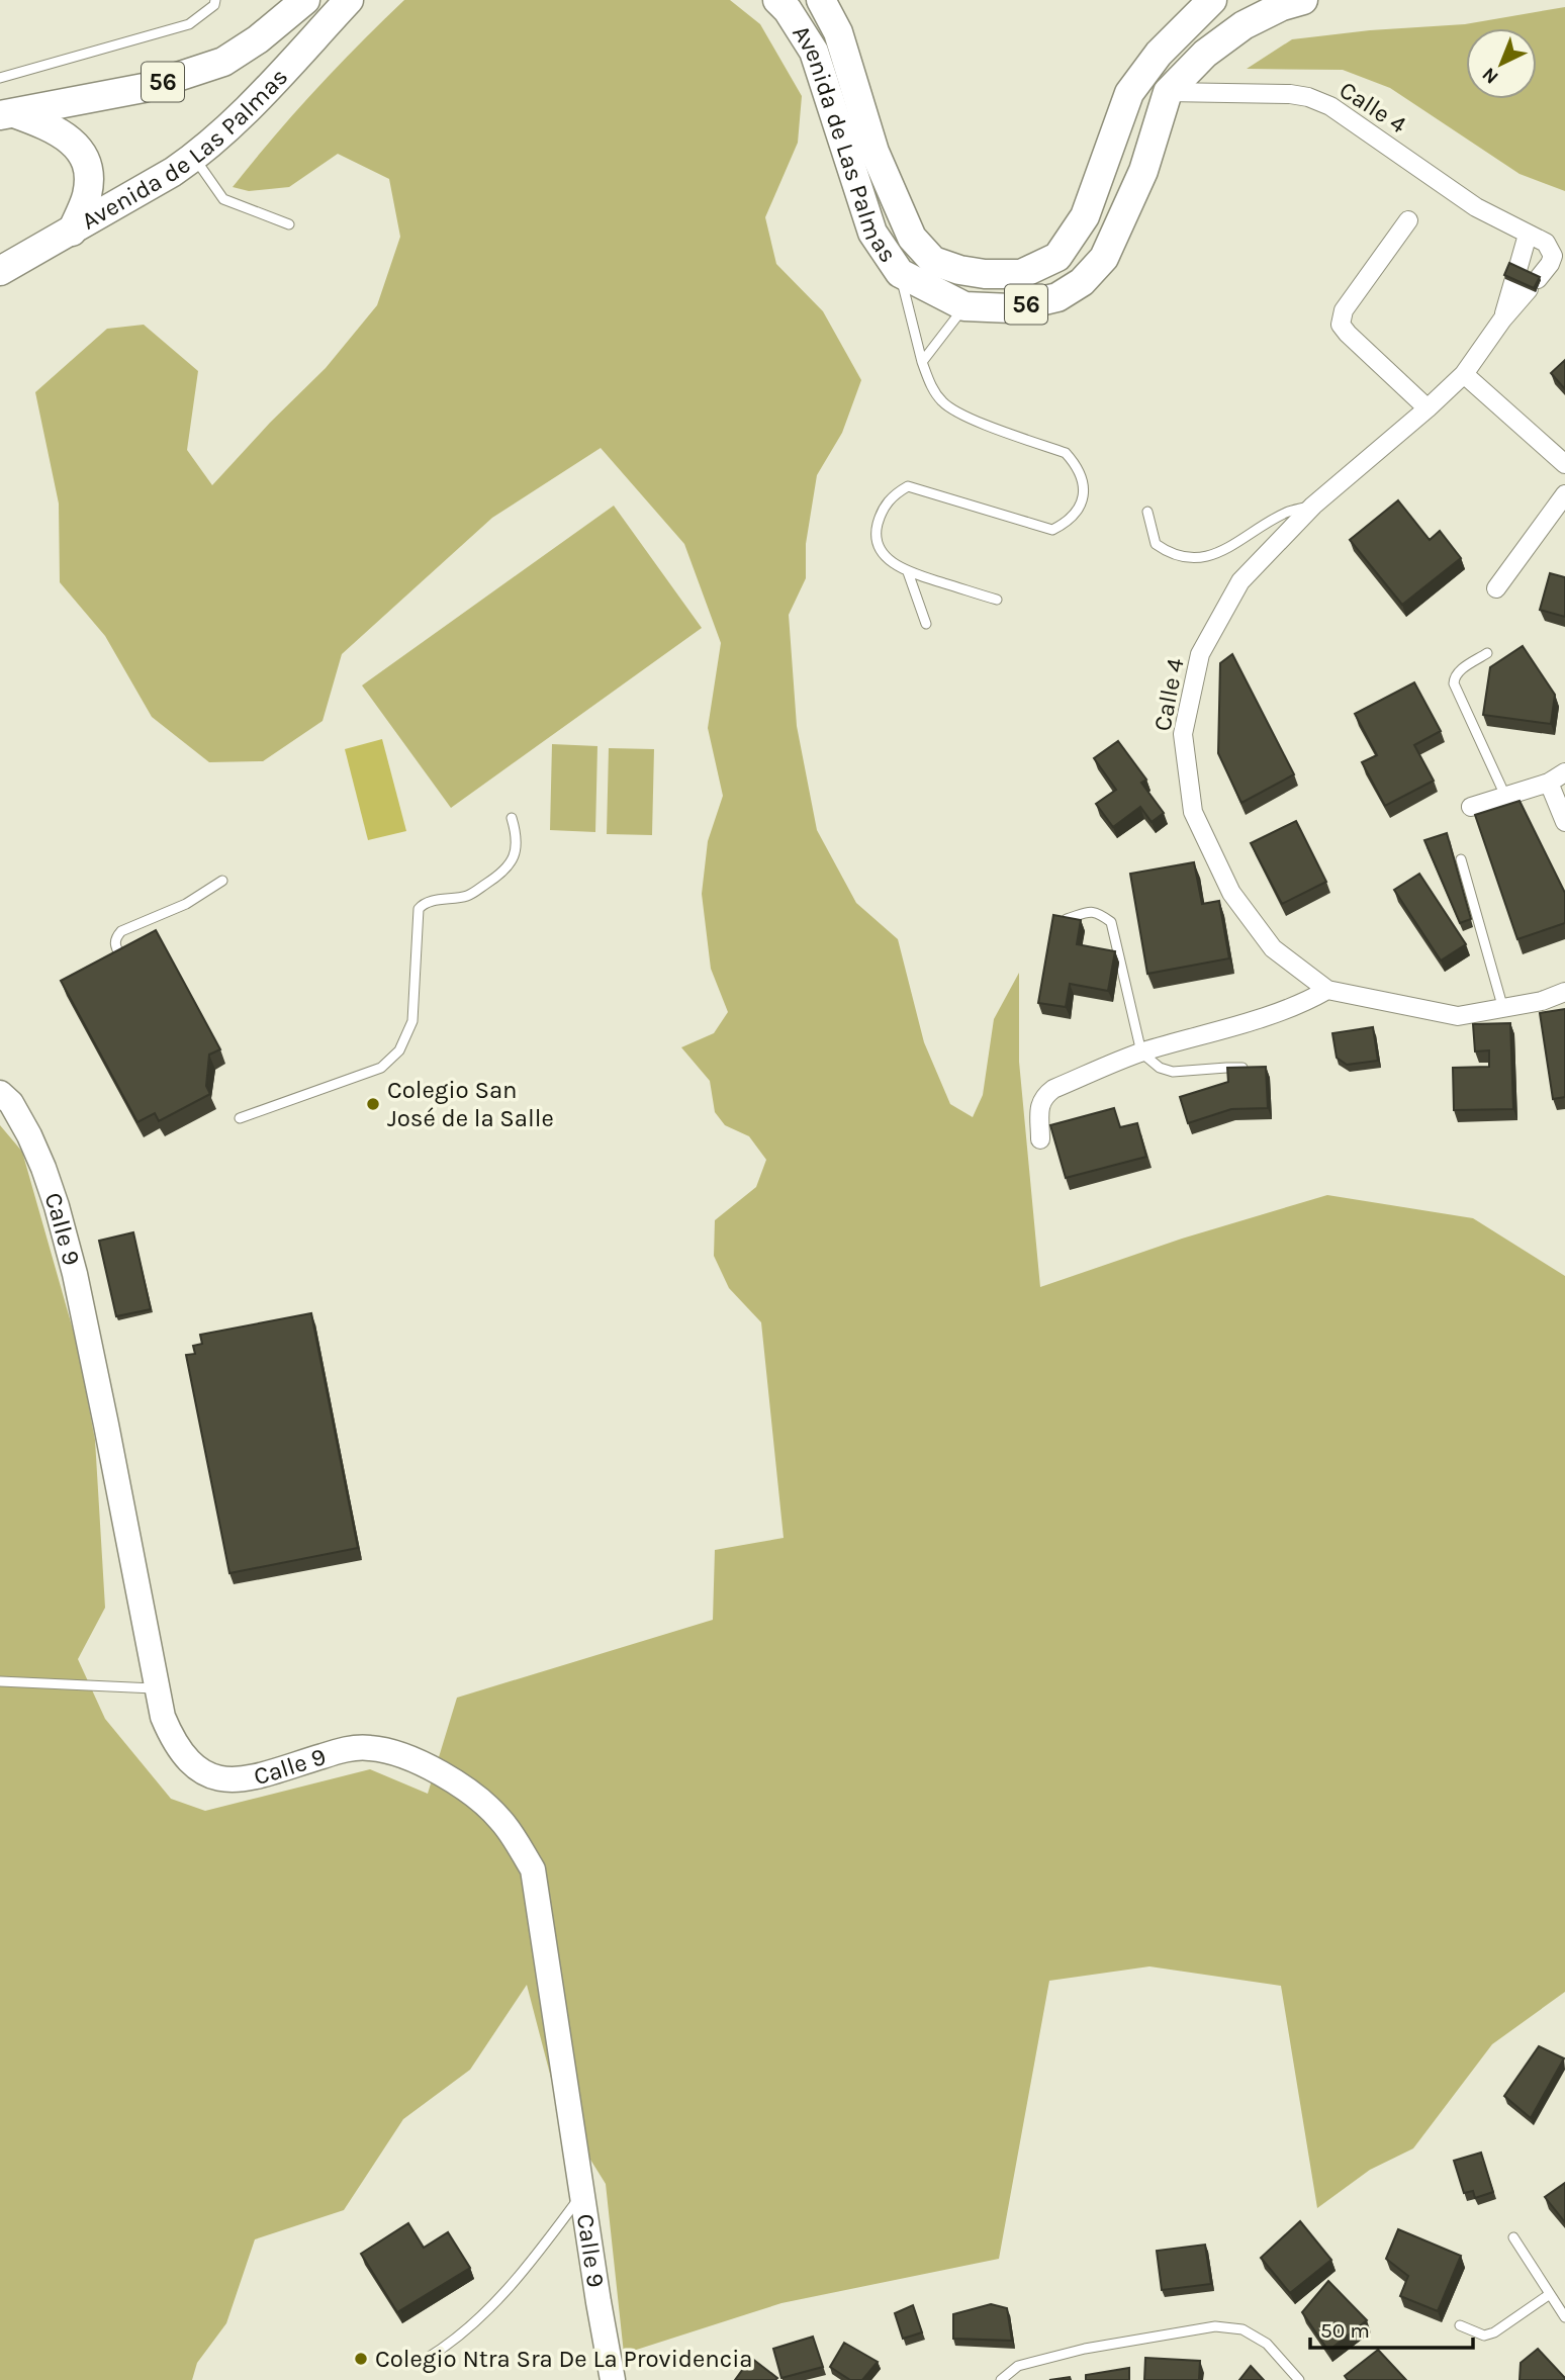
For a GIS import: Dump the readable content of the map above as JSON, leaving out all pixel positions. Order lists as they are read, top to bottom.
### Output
{
  "streets": {
    "main road": ["56", "Avenida de Las Palmas"],
    "street": ["Calle 4", "Calle 9"]
  },
  "crossings": [
    ["Calle 4", "Avenida de Las Palmas"]
  ],
  "places": ["Colegio San José de la Salle", "Colegio Ntra Sra De La Providencia"],
  "scale_bar": "50 m",
  "north": "bottom left"
}
